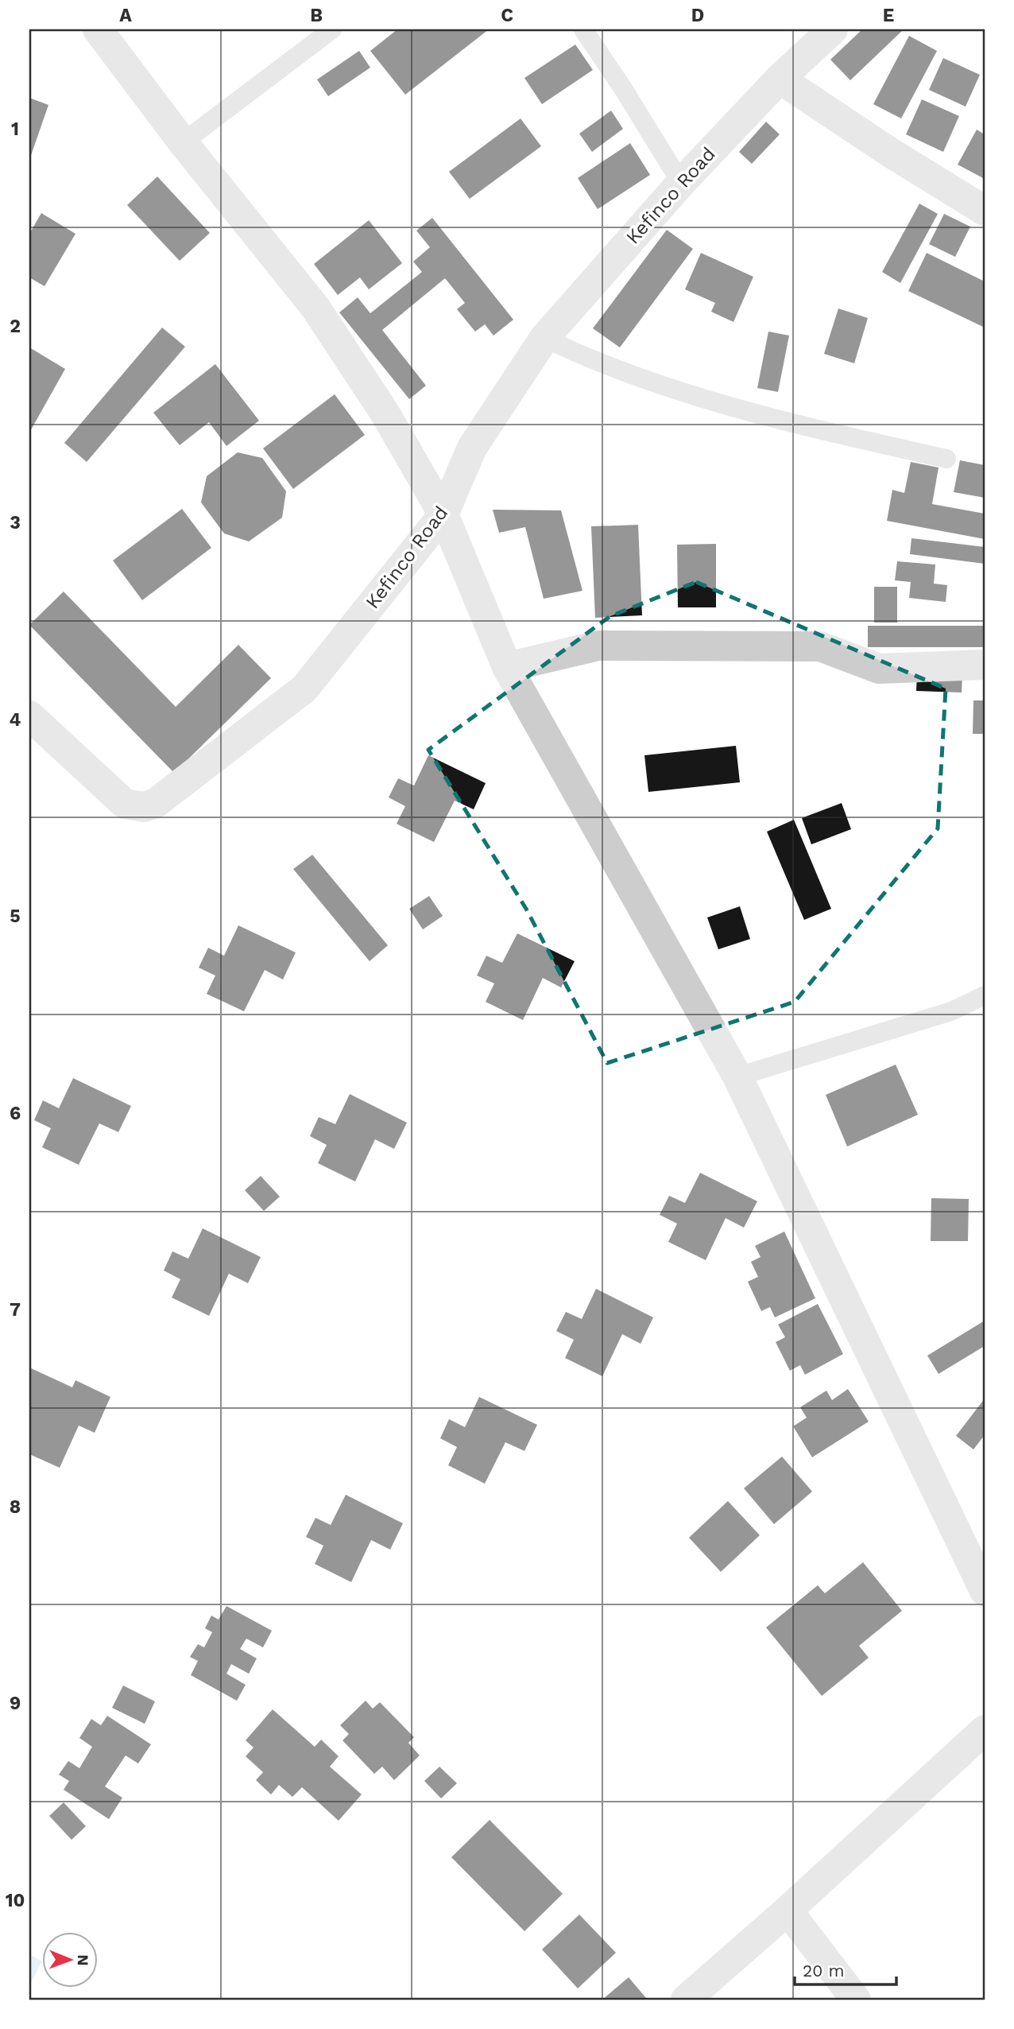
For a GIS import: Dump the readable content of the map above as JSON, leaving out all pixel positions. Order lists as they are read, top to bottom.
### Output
{
  "streets": {
    "street": ["Kefinco Road"]
  },
  "scale_bar": "20 m",
  "north": "right",
  "grid": {
    "columns": [
      "A",
      "B",
      "C",
      "D",
      "E"
    ],
    "rows": [
      "1",
      "2",
      "3",
      "4",
      "5",
      "6",
      "7",
      "8",
      "9",
      "10"
    ]
  }
}
